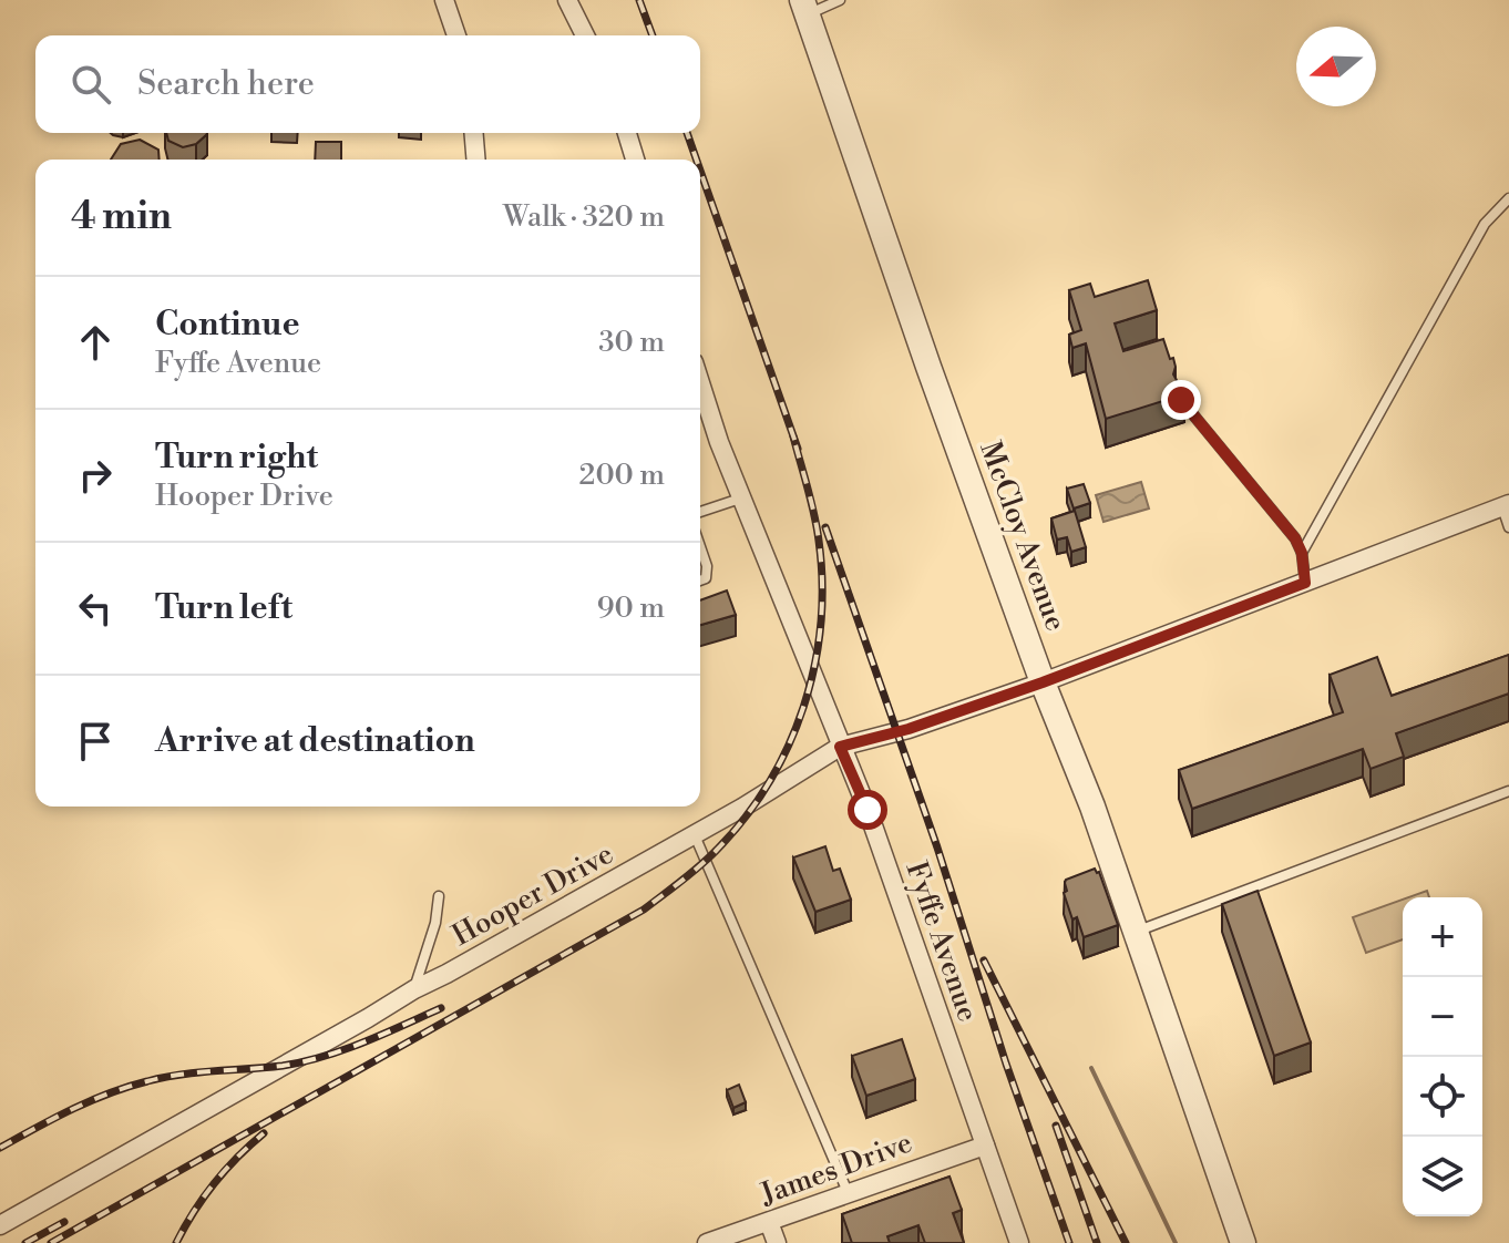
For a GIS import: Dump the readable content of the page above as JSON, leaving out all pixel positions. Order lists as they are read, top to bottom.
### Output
{
  "streets": {
    "street": [
      "McCloy Avenue",
      "Hooper Drive",
      "Fyffe Avenue",
      "James Drive"
    ]
  },
  "crossings": [
    ["McCloy Avenue", "Hooper Drive"],
    ["Hooper Drive", "Fyffe Avenue"],
    ["Fyffe Avenue", "James Drive"]
  ],
  "north": "left",
  "page": {
    "search": "Search here",
    "heading": ["4 min", "Walk · 320 m"],
    "list": [
      ["Continue", "Fyffe Avenue", "30 m"],
      ["Turn right", "Hooper Drive", "200 m"],
      ["Turn left", "90 m"],
      "Arrive at destination"
    ],
    "map_buttons": ["+", "−"]
  }
}
